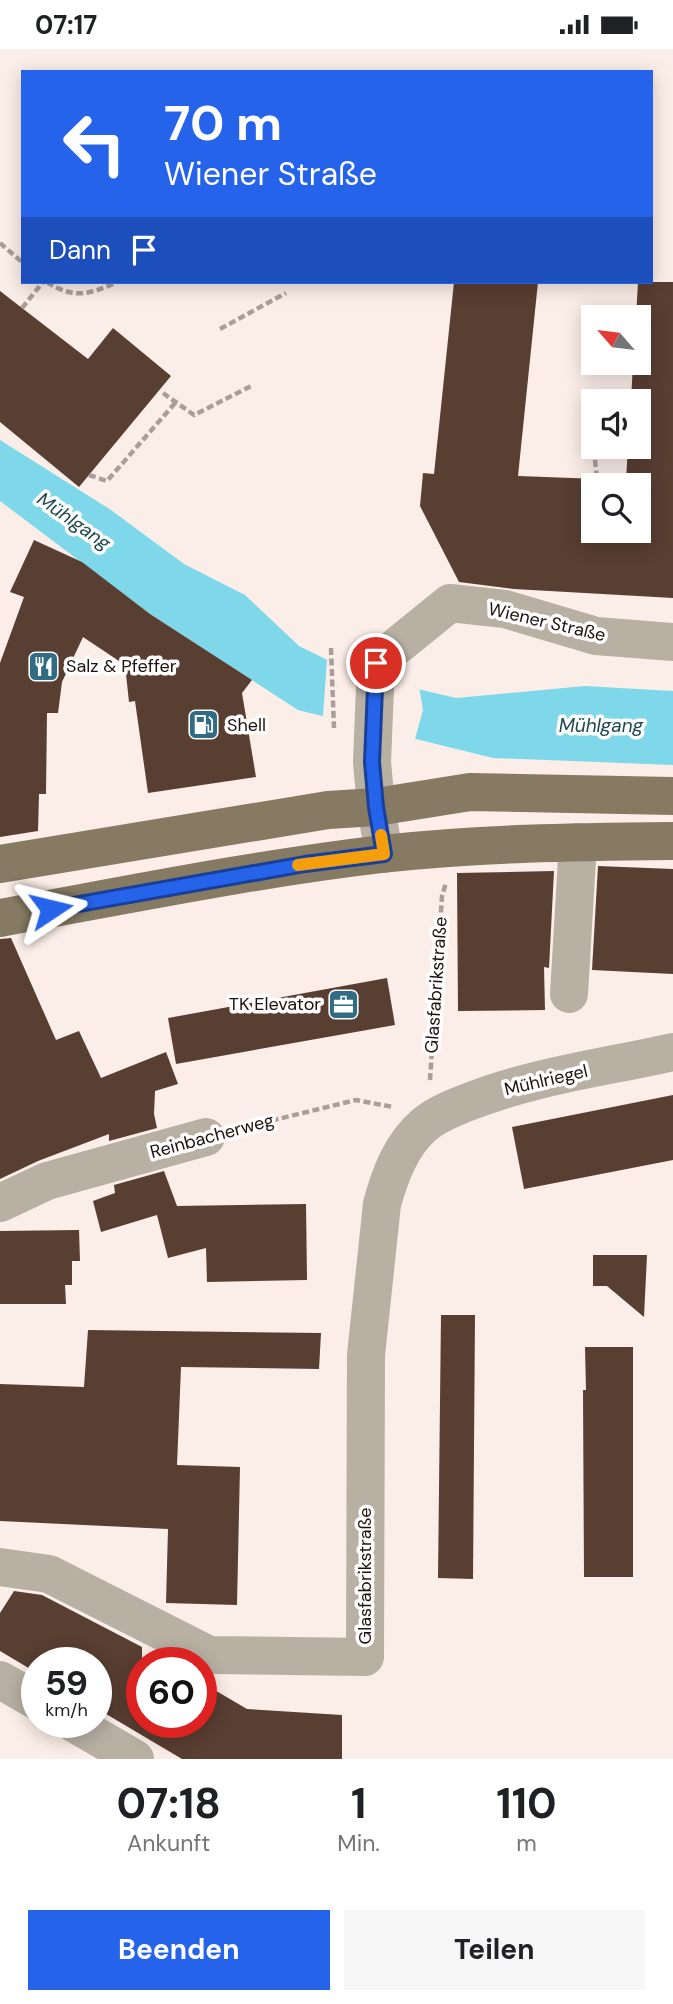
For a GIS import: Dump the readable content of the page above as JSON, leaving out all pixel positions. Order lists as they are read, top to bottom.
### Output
{
  "streets": {
    "street": [
      "Wiener Straße",
      "Glasfabrikstraße",
      "Mühlriegel",
      "Reinbacherweg"
    ]
  },
  "crossings": [
    ["Glasfabrikstraße", "Mühlriegel"],
    ["Glasfabrikstraße", "Reinbacherweg"],
    ["Mühlriegel", "Reinbacherweg"]
  ],
  "water": ["Mühlgang"],
  "places": {
    "restaurant": ["Salz & Pfeffer"],
    "fuel station": ["Shell"],
    "office": ["TK Elevator"]
  },
  "north": "top left",
  "page": {
    "status": "07:17",
    "turn": ["70 m", "Wiener Straße"],
    "then": "Dann",
    "speed": "59 km/h",
    "limit": "60",
    "eta": [
      "07:18",
      "Ankunft",
      "1",
      "Min.",
      "110",
      "m"
    ],
    "buttons": ["Beenden", "Teilen"]
  }
}
